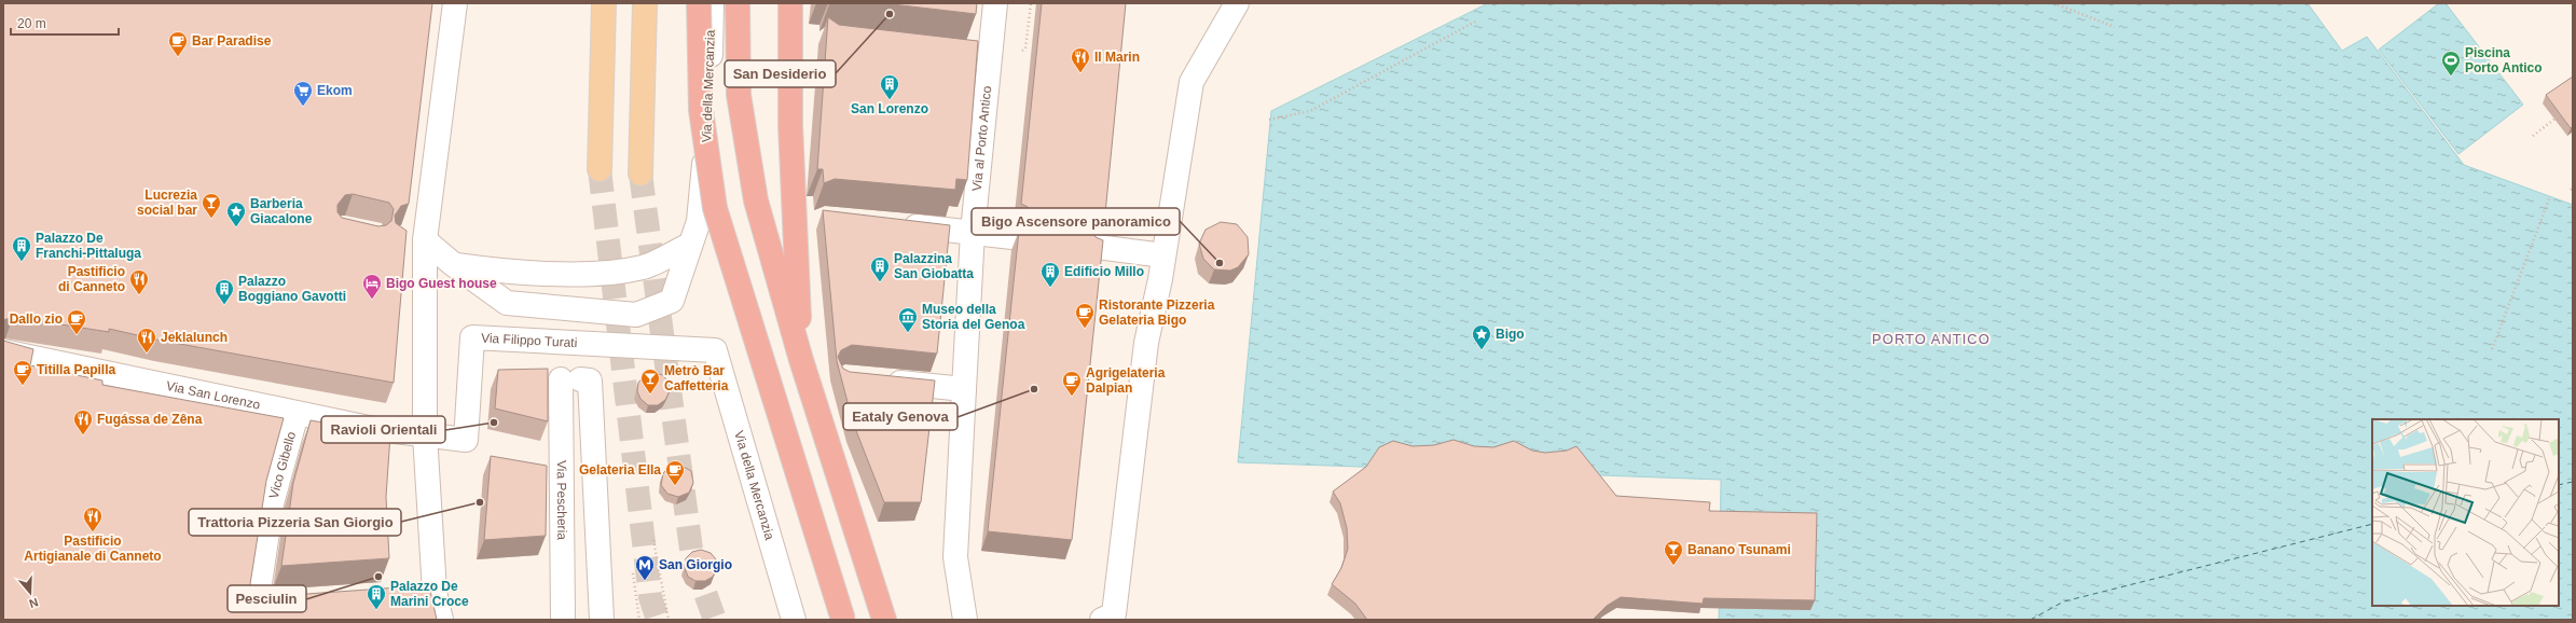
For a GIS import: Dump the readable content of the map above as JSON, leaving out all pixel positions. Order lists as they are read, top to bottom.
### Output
{
  "streets": {
    "street": [
      "Via della Mercanzia",
      "Via al Porto Antico",
      "Via Filippo Turati",
      "Via San Lorenzo",
      "Vico Gibello",
      "Via Pescheria"
    ]
  },
  "crossings": [
    ["Via della Mercanzia", "Via Filippo Turati"],
    ["Via Filippo Turati", "Via San Lorenzo"],
    ["Via San Lorenzo", "Vico Gibello"]
  ],
  "districts": ["PORTO ANTICO"],
  "places": {
    "other": [
      "San Desiderio",
      "Bigo Ascensore panoramico",
      "Eataly Genova",
      "Ravioli Orientali",
      "Trattoria Pizzeria San Giorgio",
      "Pesciulin"
    ],
    "cafe": [
      "Bar Paradise",
      "Ristorante Pizzeria Gelateria Bigo",
      "Dallo zio",
      "Titilla Papilla",
      "Agrigelateria Dalpian",
      "Gelateria Ella"
    ],
    "restaurant": [
      "Il Marin",
      "Pastificio di Canneto",
      "Jeklalunch",
      "Fugássa de Zêna",
      "Pastificio Artigianale di Canneto"
    ],
    "sports": ["Piscina Porto Antico"],
    "building": [
      "San Lorenzo",
      "Palazzo De Franchi-Pittaluga",
      "Palazzina San Giobatta",
      "Edificio Millo",
      "Palazzo Boggiano Gavotti",
      "Palazzo De Marini Croce"
    ],
    "supermarket": ["Ekom"],
    "bar": ["Lucrezia social bar", "Metrò Bar Caffetteria", "Banano Tsunami"],
    "place": ["Barberia Giacalone", "Bigo"],
    "hotel": ["Bigo Guest house"],
    "museum": ["Museo della Storia del Genoa"],
    "metro station": ["San Giorgio"]
  },
  "scale_bar": "20 m",
  "north": "bottom"
}
